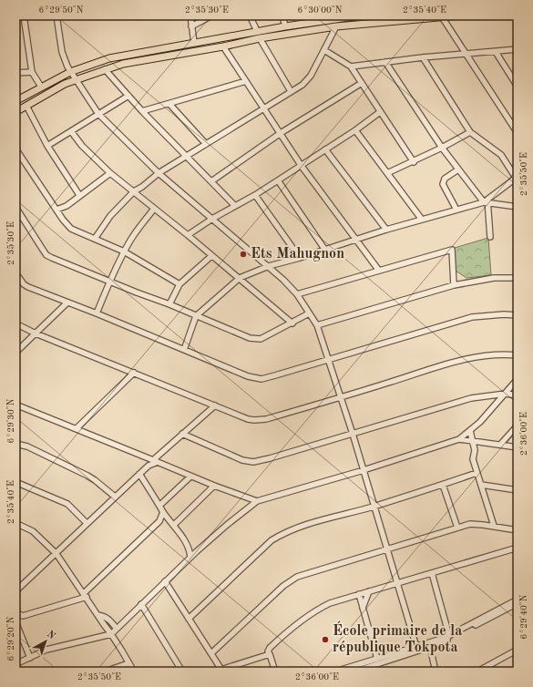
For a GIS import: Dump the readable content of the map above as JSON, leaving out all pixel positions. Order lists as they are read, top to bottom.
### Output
{
  "places": ["Ets Mahugnon", "École primaire de la république Tokpota"],
  "north": "top right",
  "coordinates": [
    "6°29'50\"N",
    "2°35'30\"E",
    "6°30'00\"N",
    "2°35'40\"E",
    "2°35'50\"E",
    "6°29'30\"N",
    "2°36'00\"E",
    "6°29'40\"N",
    "6°29'20\"N"
  ]
}
